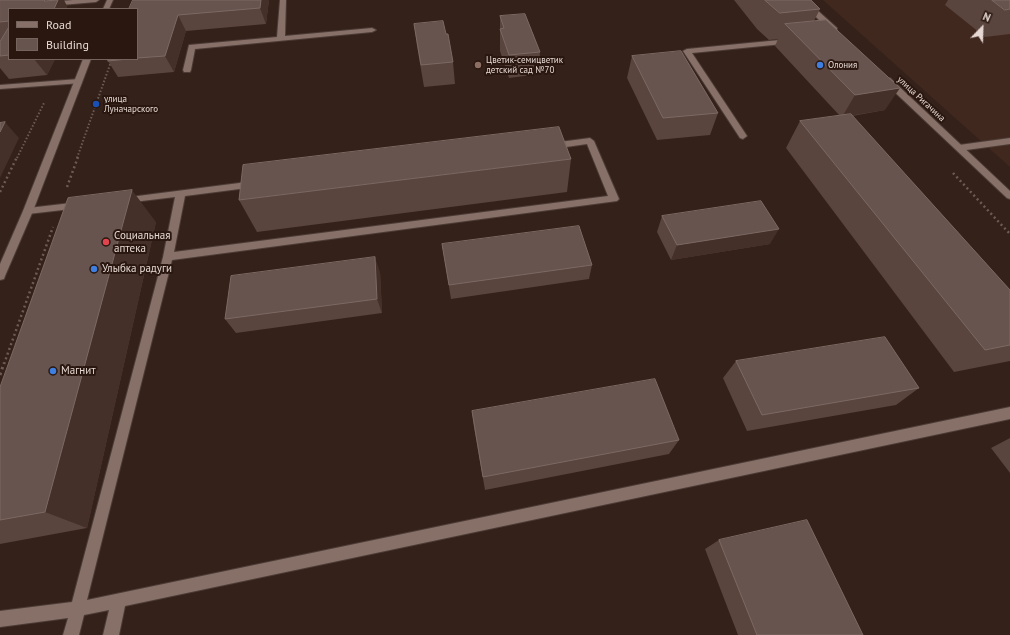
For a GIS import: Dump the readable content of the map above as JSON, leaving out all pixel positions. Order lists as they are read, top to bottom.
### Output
{
  "streets": {
    "street": ["улица Ригачина"]
  },
  "places": [
    "Цветик-семицветик детский сад №70",
    "Олония",
    "улица Луначарского",
    "Социальная аптека",
    "Улыбка радуги",
    "Магнит"
  ],
  "legend": ["Road", "Building"],
  "north": "top right"
}
